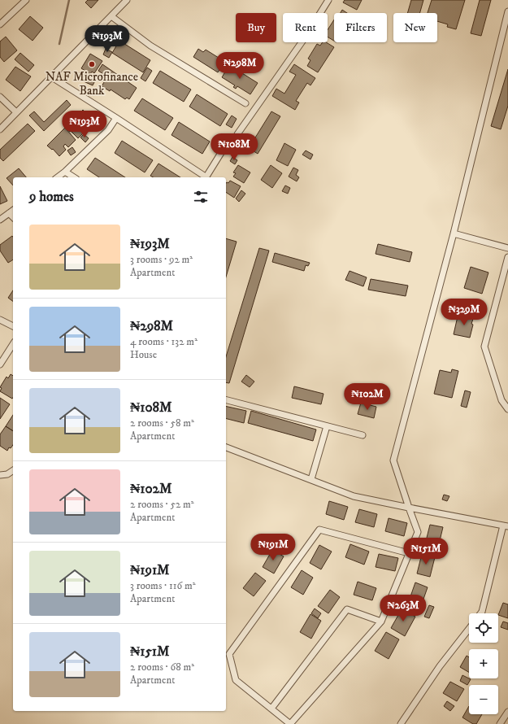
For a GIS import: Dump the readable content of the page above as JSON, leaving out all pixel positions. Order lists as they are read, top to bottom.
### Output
{
  "places": ["NAF Microfinance Bank"],
  "page": {
    "chip": [
      "Buy",
      "Rent",
      "Filters",
      "New"
    ],
    "price": [
      "₦193M",
      "₦298M",
      "₦193M",
      "₦108M",
      "₦329M",
      "₦102M",
      "₦191M",
      "₦151M",
      "₦263M"
    ],
    "heading": "9 homes",
    "list": [
      {
        "name": "₦193M",
        "note": "3 rooms · 92 m² · Apartment"
      },
      {
        "name": "₦298M",
        "note": "4 rooms · 132 m² · House"
      },
      {
        "name": "₦108M",
        "note": "2 rooms · 58 m² · Apartment"
      },
      {
        "name": "₦102M",
        "note": "2 rooms · 52 m² · Apartment"
      },
      {
        "name": "₦191M",
        "note": "3 rooms · 116 m² · Apartment"
      },
      {
        "name": "₦151M",
        "note": "2 rooms · 68 m² · Apartment"
      }
    ],
    "map_buttons": ["+", "−"]
  }
}
